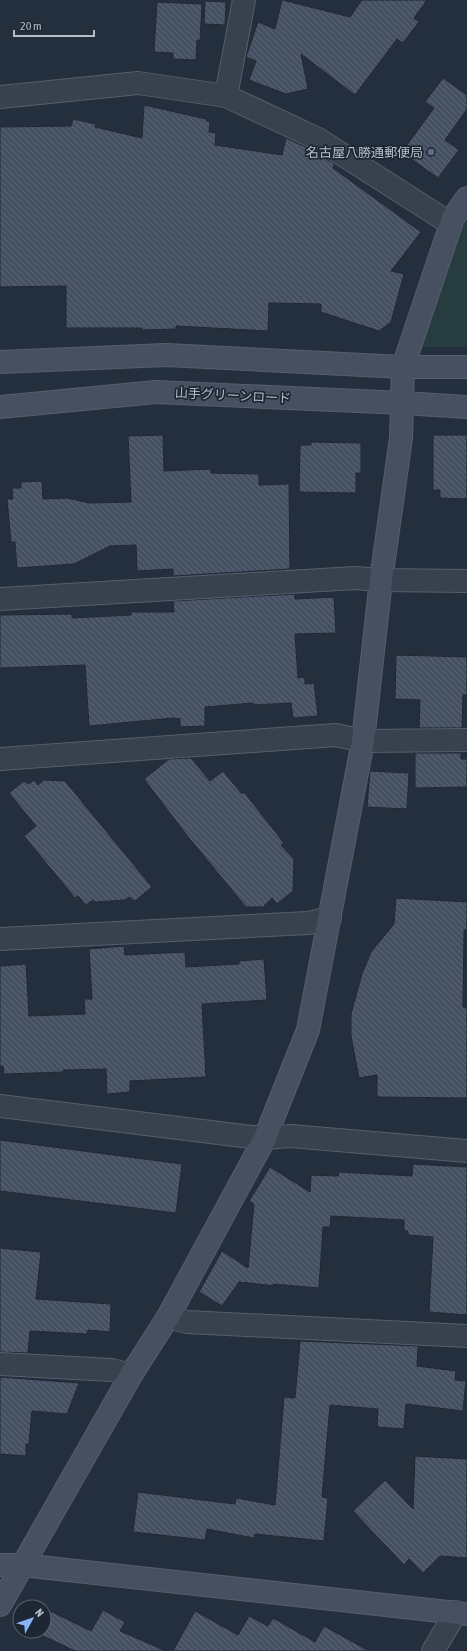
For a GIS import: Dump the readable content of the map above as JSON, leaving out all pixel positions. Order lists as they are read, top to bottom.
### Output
{
  "streets": {
    "street": ["山手グリーンロード"]
  },
  "places": ["名古屋八勝通郵便局"],
  "scale_bar": "20 m",
  "north": "top right"
}
